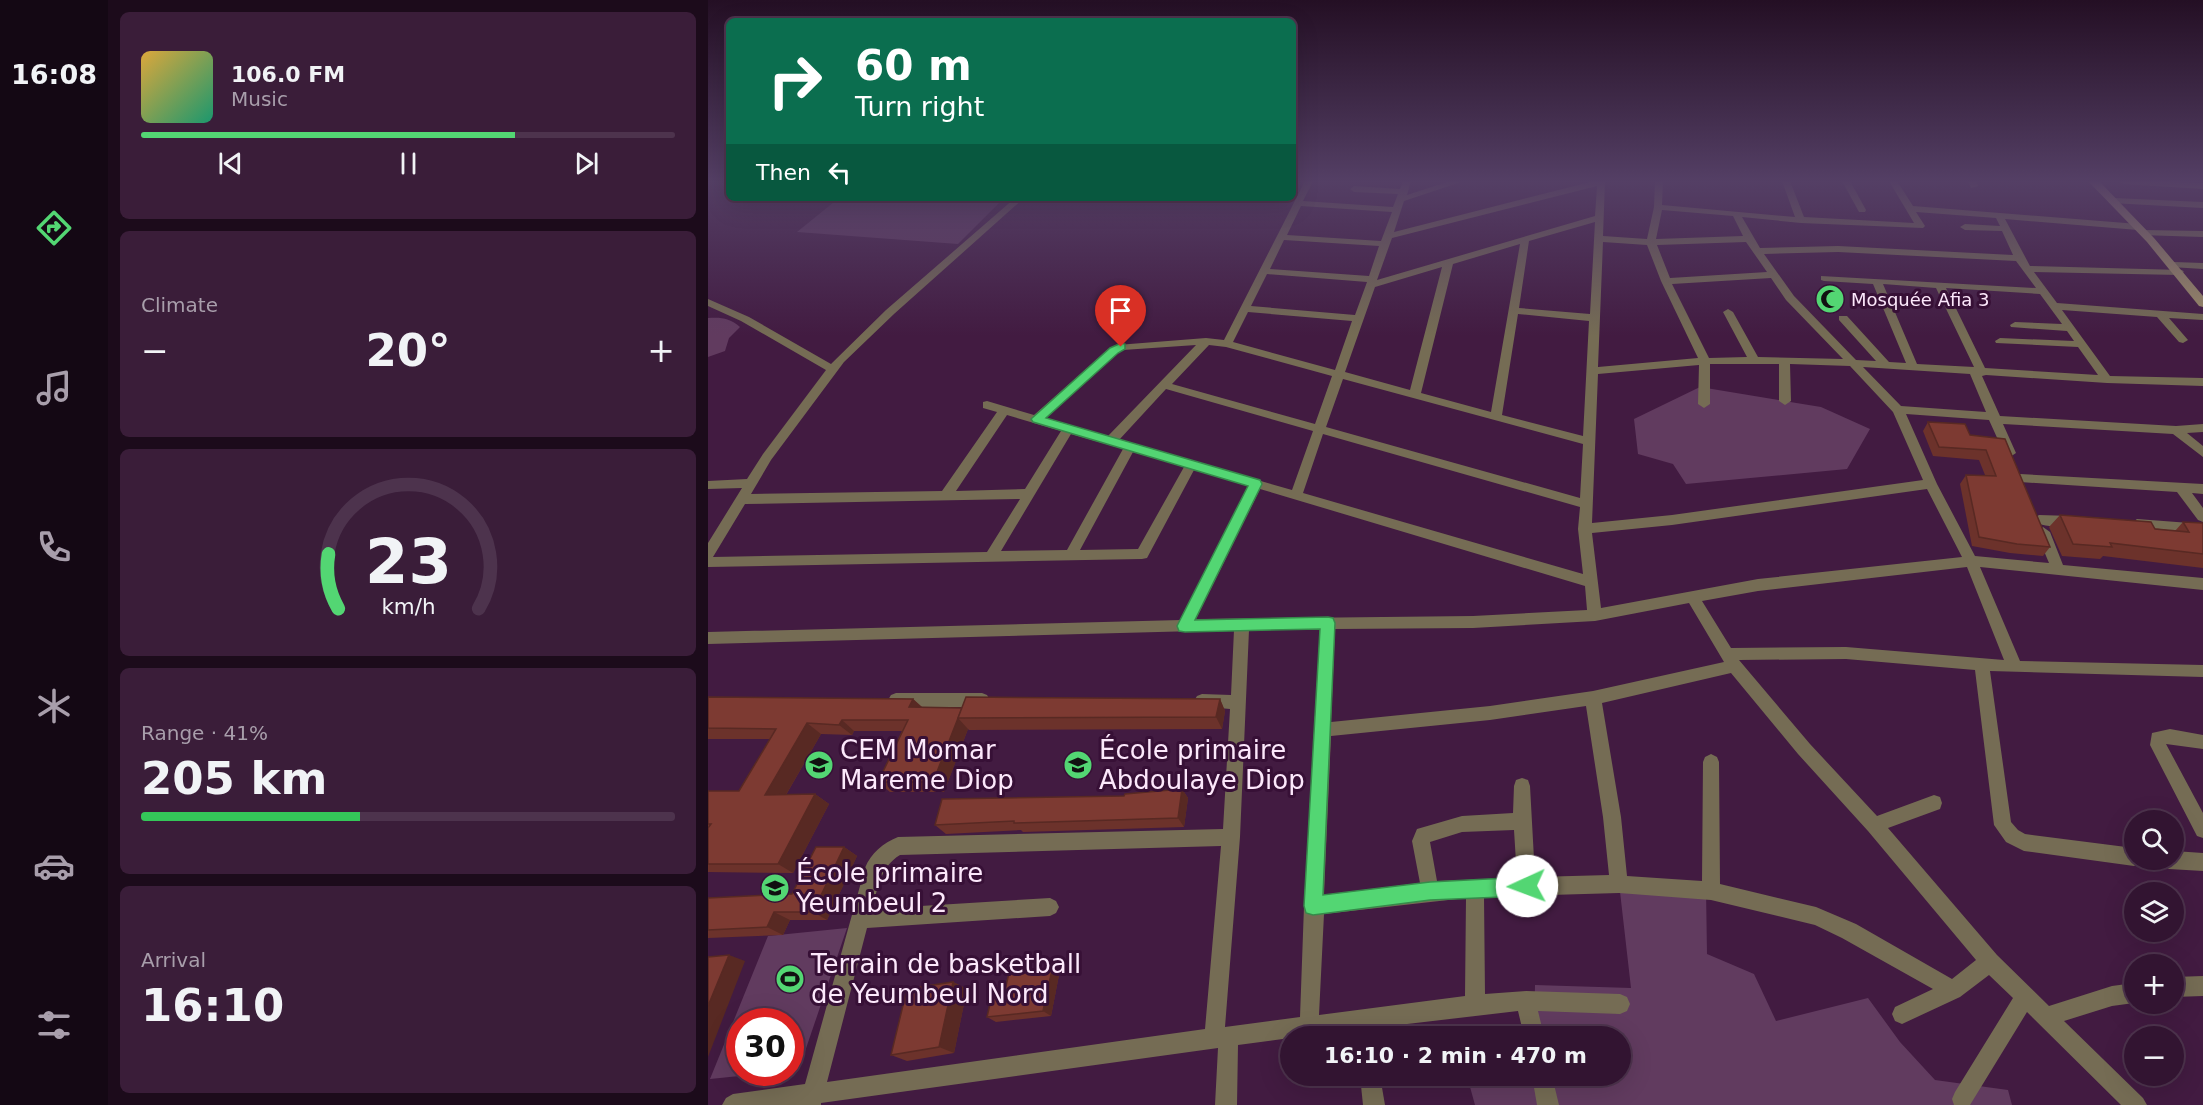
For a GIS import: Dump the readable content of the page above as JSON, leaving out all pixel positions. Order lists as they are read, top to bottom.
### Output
{
  "places": {
    "mosque": ["Mosquée Afia 3"],
    "school or university": ["CEM Momar Mareme Diop", "École primaire Abdoulaye Diop", "École primaire Yeumbeul 2"],
    "sports": ["Terrain de basketball de Yeumbeul Nord"]
  },
  "page": {
    "tabs": "16:08",
    "turn": ["60 m", "Turn right"],
    "song": ["106.0 FM", "Music"],
    "then": "Then",
    "tile": [
      "Climate",
      ["Range · 41%", "205 km"],
      ["Arrival", "16:10"]
    ],
    "heat": ["−", "20°", "+"],
    "map_buttons": ["+", "−"],
    "limit": "30",
    "trip": "16:10 · 2 min · 470 m",
    "gauge": ["23", "km/h"]
  }
}
